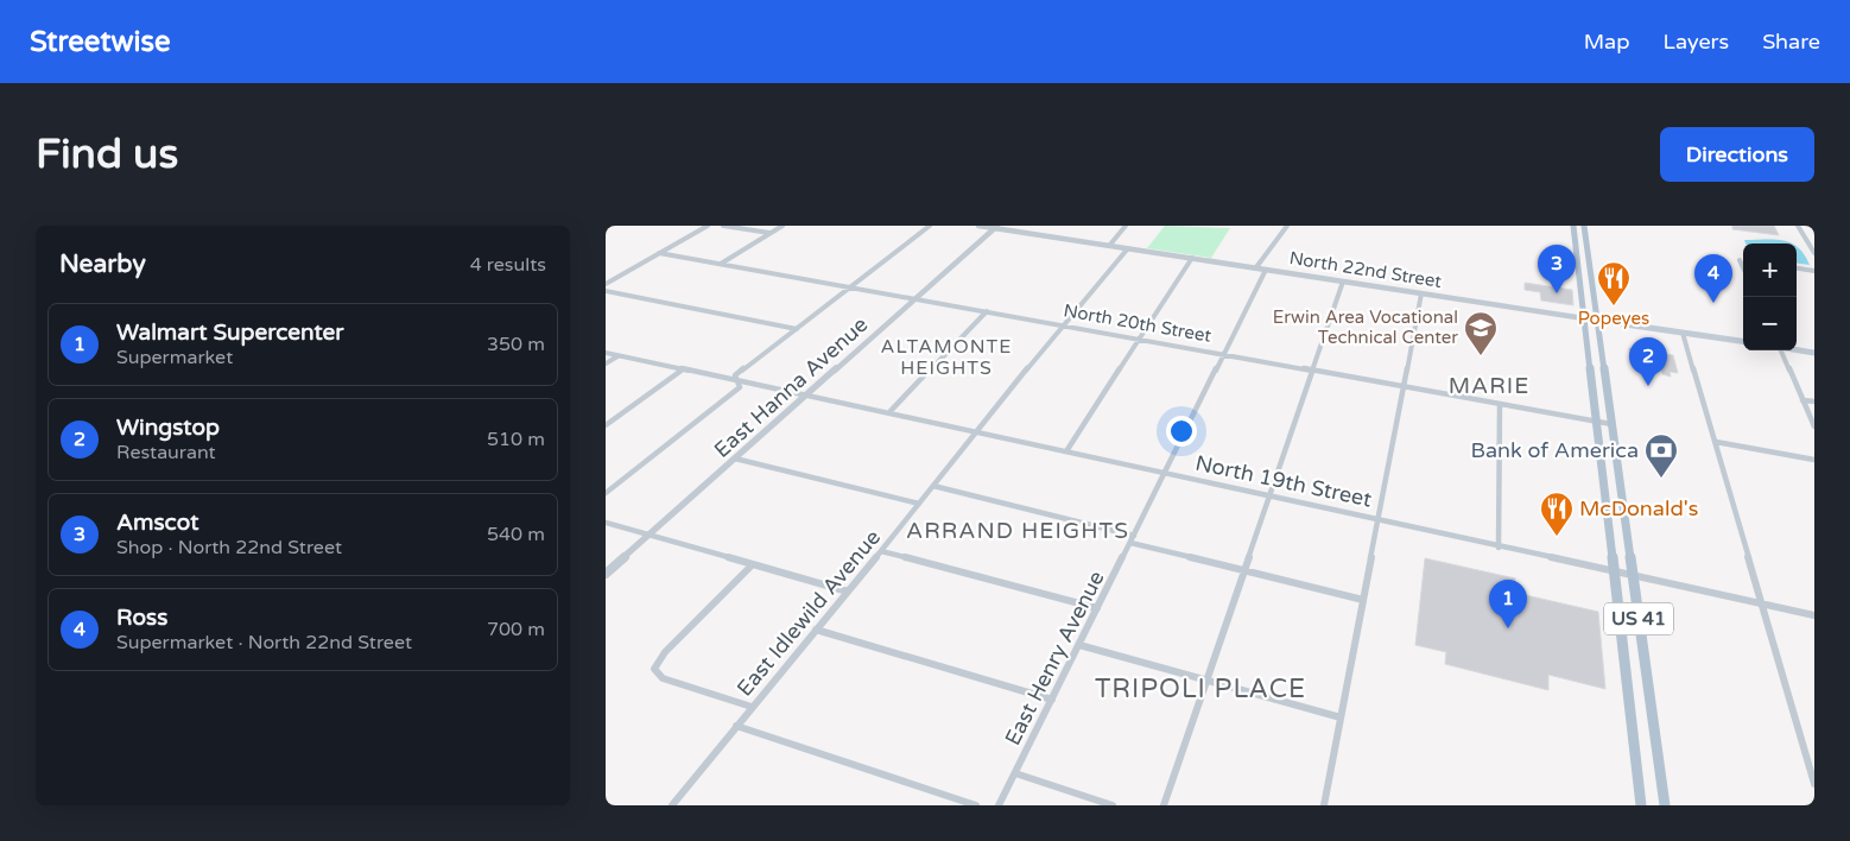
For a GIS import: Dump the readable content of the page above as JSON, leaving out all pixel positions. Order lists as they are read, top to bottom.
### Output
{
  "streets": {
    "main road": ["North 22nd Street", "US 41"],
    "street": [
      "North 20th Street",
      "East Hanna Avenue",
      "North 19th Street",
      "East Idlewild Avenue",
      "East Henry Avenue"
    ]
  },
  "crossings": [
    ["North 22nd Street", "East Hanna Avenue"],
    ["North 22nd Street", "East Idlewild Avenue"],
    ["North 22nd Street", "US 41"],
    ["North 22nd Street", "East Henry Avenue"],
    ["North 20th Street", "East Hanna Avenue"],
    ["North 20th Street", "East Idlewild Avenue"],
    ["North 20th Street", "US 41"],
    ["North 20th Street", "East Henry Avenue"],
    ["East Hanna Avenue", "North 19th Street"],
    ["North 19th Street", "East Idlewild Avenue"],
    ["North 19th Street", "US 41"],
    ["North 19th Street", "East Henry Avenue"]
  ],
  "districts": [
    "ALTAMONTE HEIGHTS",
    "MARIE",
    "ARRAND HEIGHTS",
    "TRIPOLI PLACE"
  ],
  "places": {
    "restaurant": ["Popeyes", "McDonald's"],
    "school or university": ["Erwin Area Vocational Technical Center"],
    "bank": ["Bank of America"]
  },
  "page": {
    "header": "Streetwise",
    "nav": ["Map", "Layers", "Share"],
    "buttons": "Directions",
    "title": "Find us",
    "heading": ["Nearby", "4 results"],
    "map_buttons": ["+", "−"],
    "pins": [
      "3",
      "4",
      "2",
      "1"
    ],
    "list": [
      {
        "mark": "1",
        "name": "Walmart Supercenter",
        "note": "Supermarket",
        "value": "350 m"
      },
      {
        "mark": "2",
        "name": "Wingstop",
        "note": "Restaurant",
        "value": "510 m"
      },
      {
        "mark": "3",
        "name": "Amscot",
        "note": "Shop · North 22nd Street",
        "value": "540 m"
      },
      {
        "mark": "4",
        "name": "Ross",
        "note": "Supermarket · North 22nd Street",
        "value": "700 m"
      }
    ]
  }
}
